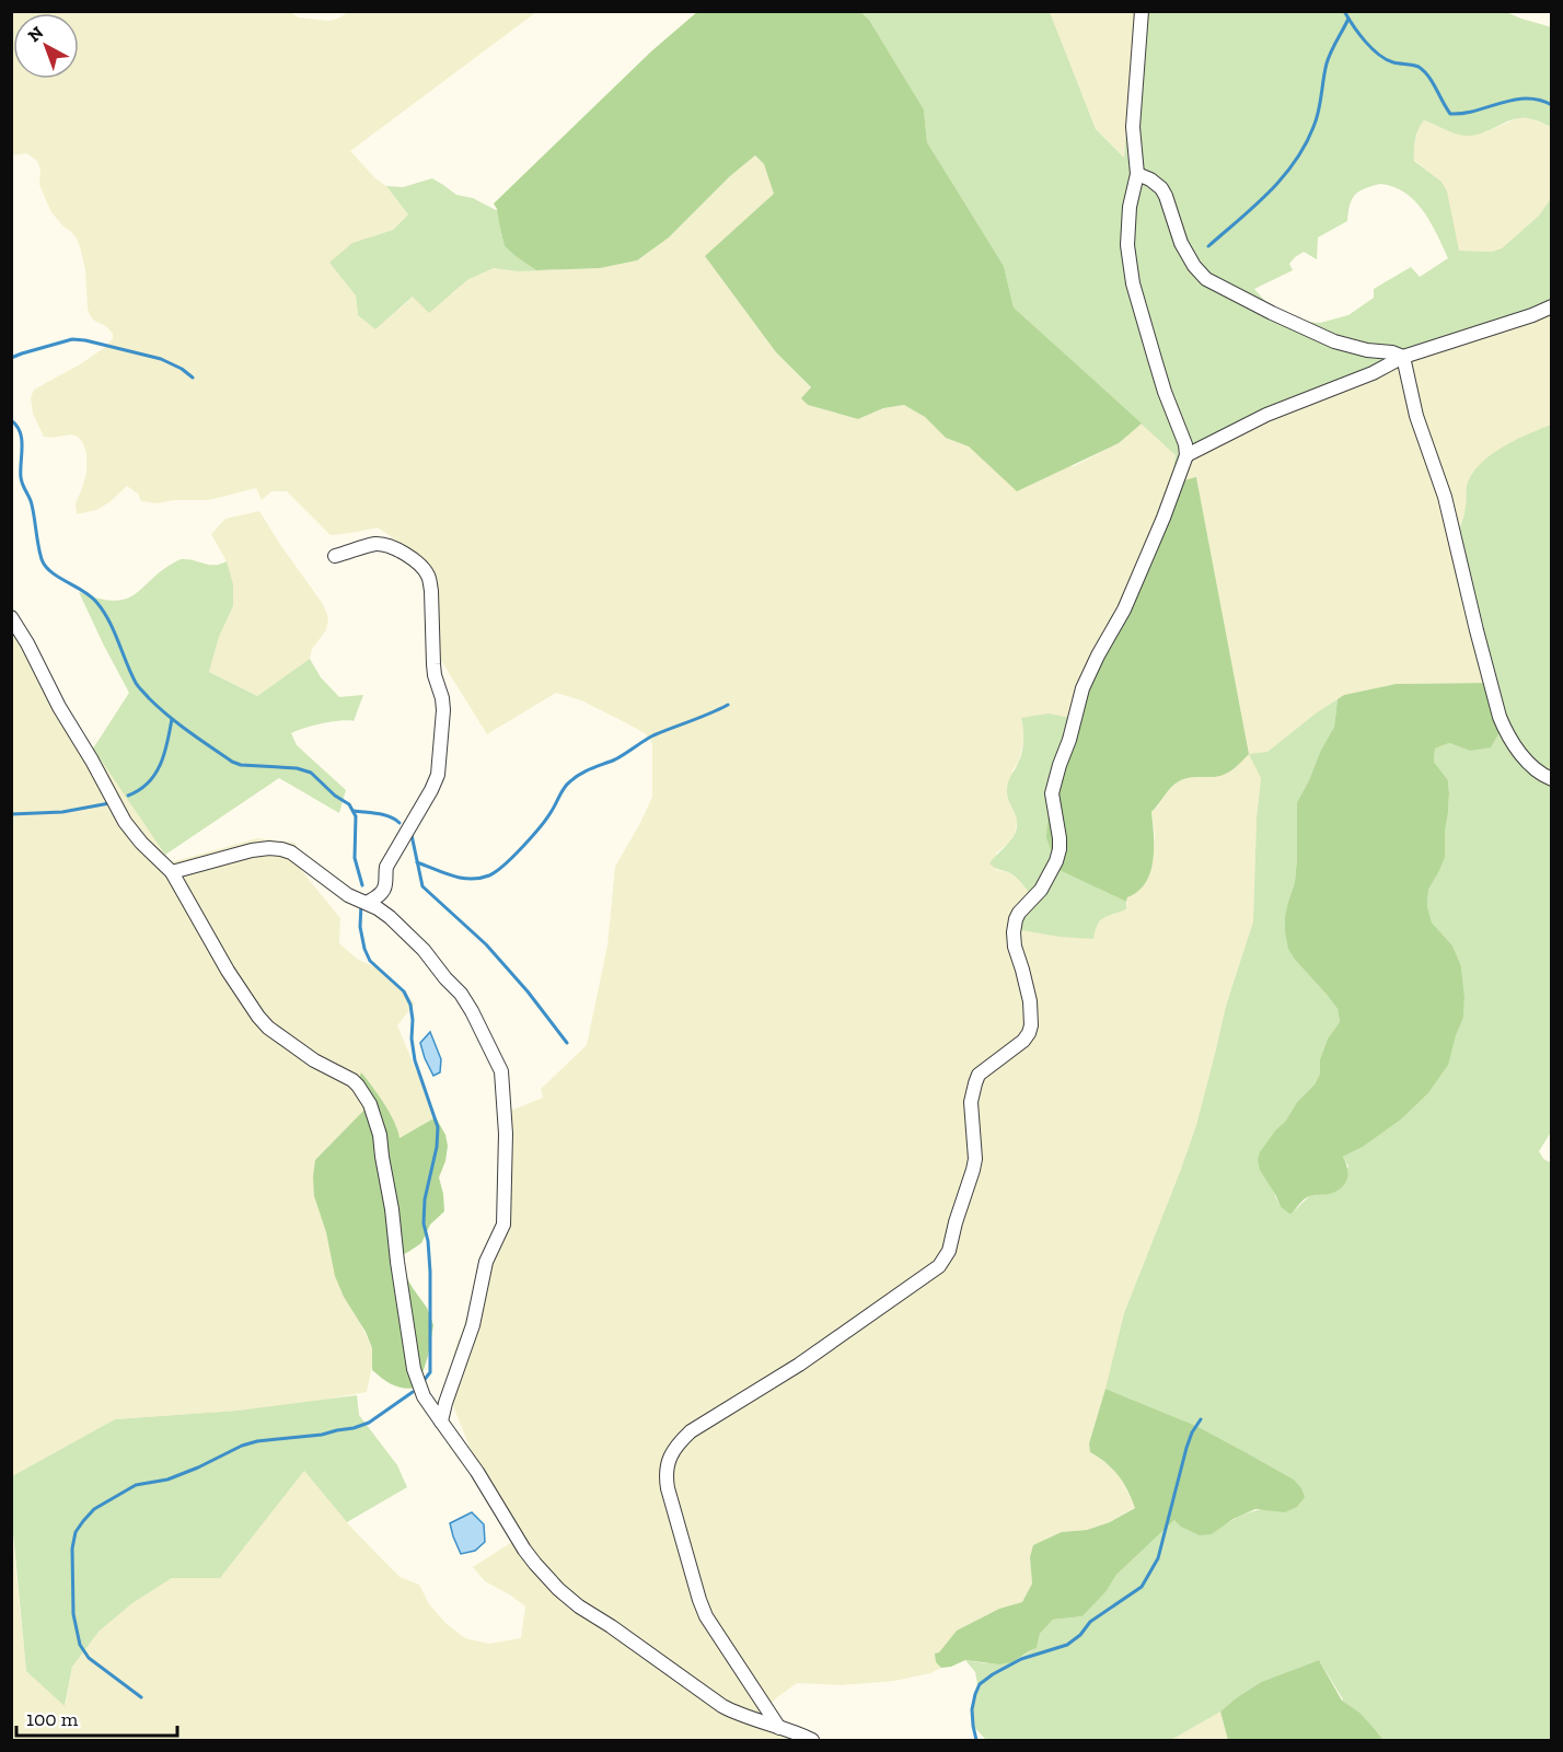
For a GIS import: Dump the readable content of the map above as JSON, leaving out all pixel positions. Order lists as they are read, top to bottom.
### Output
{
  "scale_bar": "100 m",
  "north": "top left"
}
